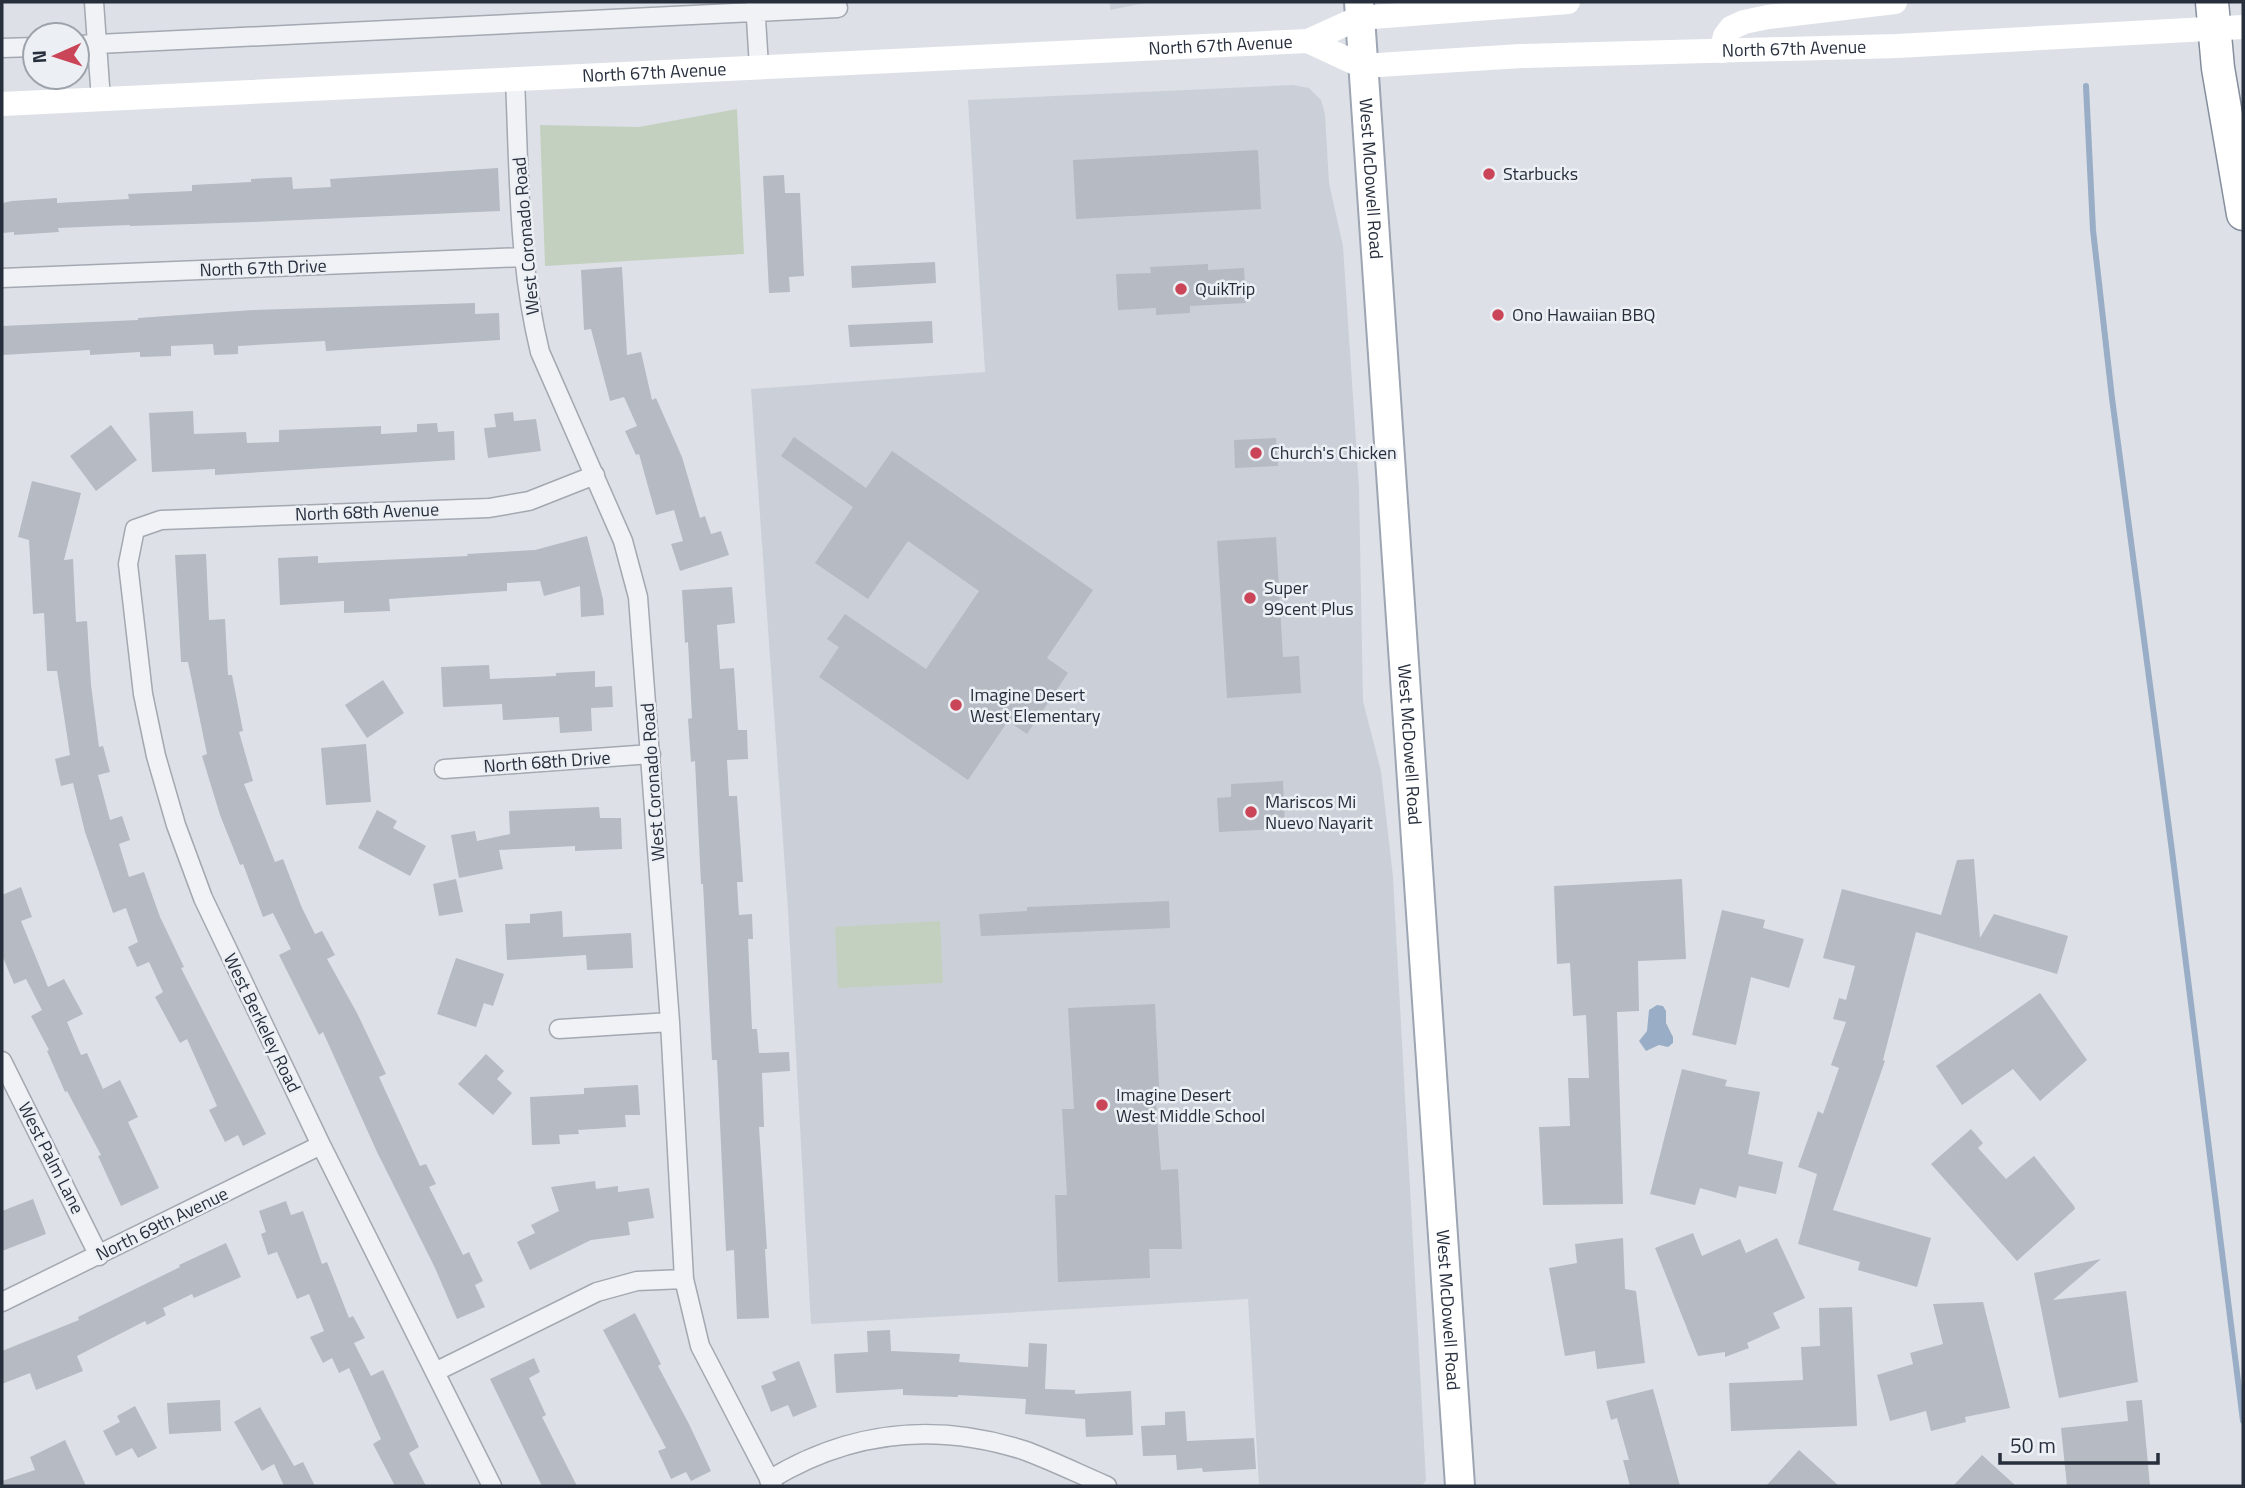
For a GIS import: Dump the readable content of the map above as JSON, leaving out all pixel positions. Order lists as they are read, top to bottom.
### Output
{
  "streets": {
    "main road": ["North 67th Avenue", "West McDowell Road"],
    "street": [
      "West Coronado Road",
      "North 67th Drive",
      "North 68th Avenue",
      "North 68th Drive",
      "West Berkeley Road",
      "West Palm Lane",
      "North 69th Avenue"
    ]
  },
  "crossings": [
    ["North 67th Avenue", "West McDowell Road"],
    ["North 67th Avenue", "West Coronado Road"],
    ["West Coronado Road", "North 67th Drive"],
    ["West Coronado Road", "North 68th Avenue"],
    ["West Coronado Road", "North 68th Drive"],
    ["North 68th Avenue", "West Berkeley Road"],
    ["West Berkeley Road", "North 69th Avenue"],
    ["West Palm Lane", "North 69th Avenue"]
  ],
  "places": [
    "Starbucks",
    "QuikTrip",
    "Ono Hawaiian BBQ",
    "Church's Chicken",
    "Super 99cent Plus",
    "Imagine Desert West Elementary",
    "Mariscos Mi Nuevo Nayarit",
    "Imagine Desert West Middle School"
  ],
  "scale_bar": "50 m",
  "north": "left"
}
